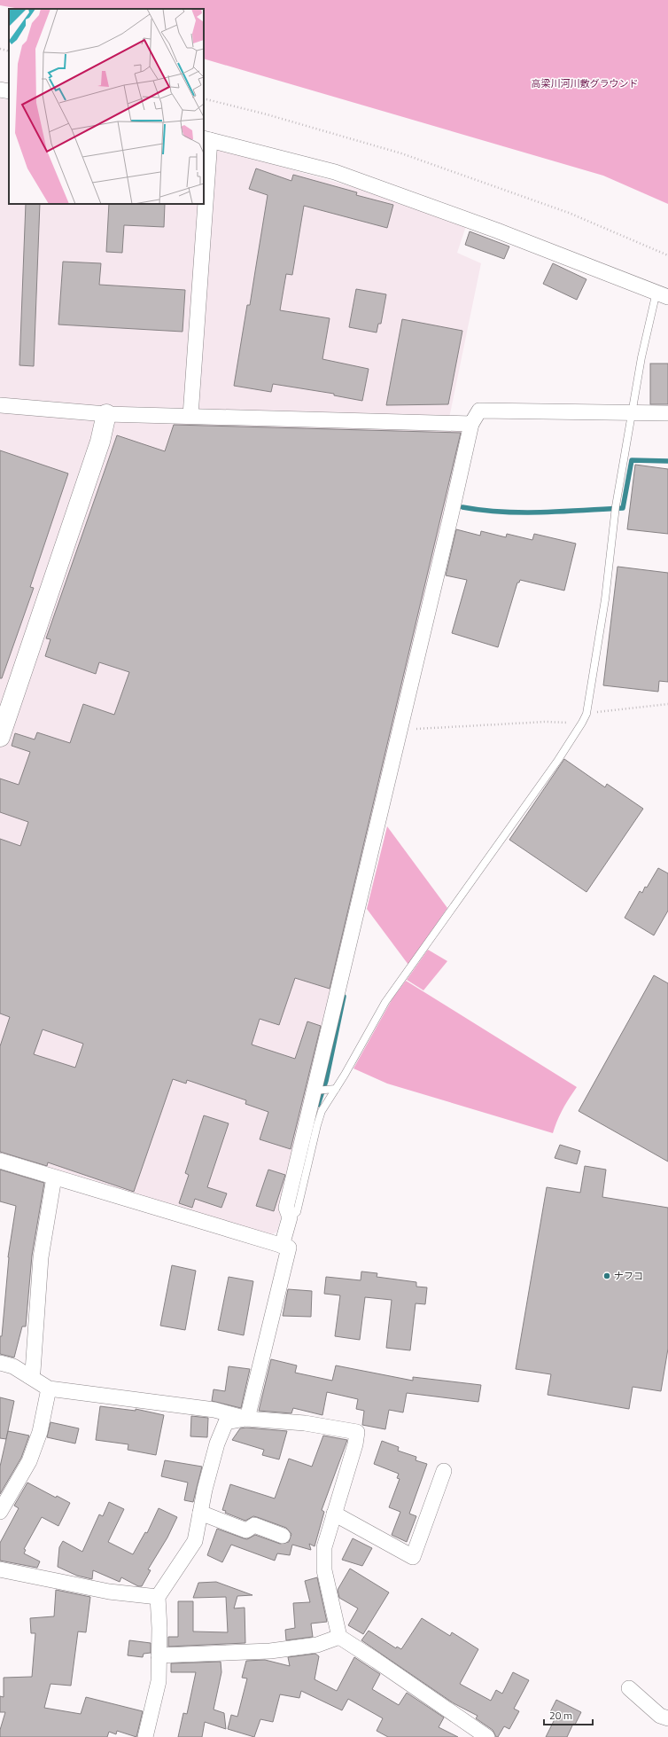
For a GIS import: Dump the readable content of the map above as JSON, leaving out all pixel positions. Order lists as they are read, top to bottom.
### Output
{
  "parks": ["高梁川河川敷グラウンド"],
  "places": ["ナフコ"],
  "scale_bar": "20 m"
}
